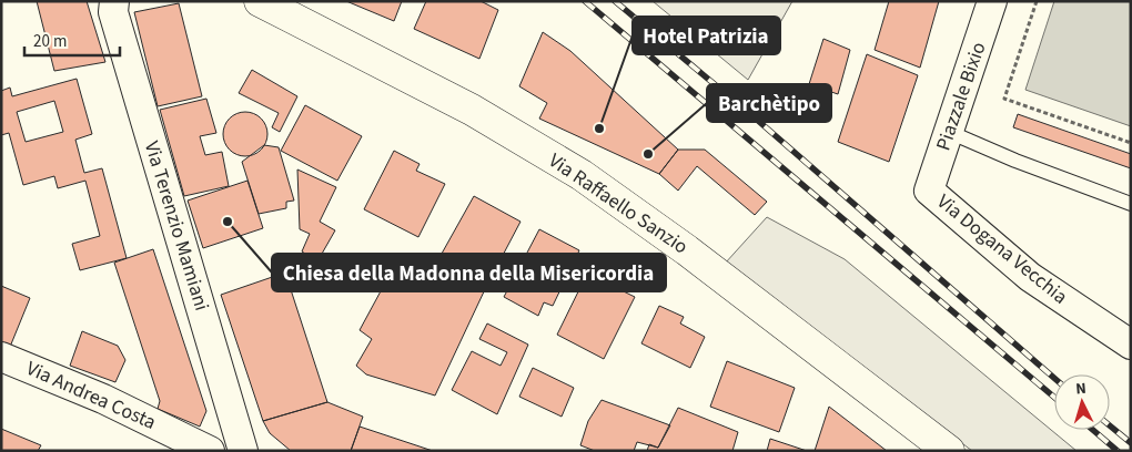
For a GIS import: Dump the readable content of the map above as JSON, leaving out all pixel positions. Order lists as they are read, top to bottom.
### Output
{
  "streets": {
    "main road": ["Via Raffaello Sanzio"],
    "street": [
      "Piazzale Bixio",
      "Via Terenzio Mamiani",
      "Via Dogana Vecchia",
      "Via Andrea Costa"
    ]
  },
  "crossings": [
    ["Piazzale Bixio", "Via Dogana Vecchia"]
  ],
  "places": ["Hotel Patrizia", "Barchètipo", "Chiesa della Madonna della Misericordia"],
  "scale_bar": "20 m",
  "north": "top"
}
